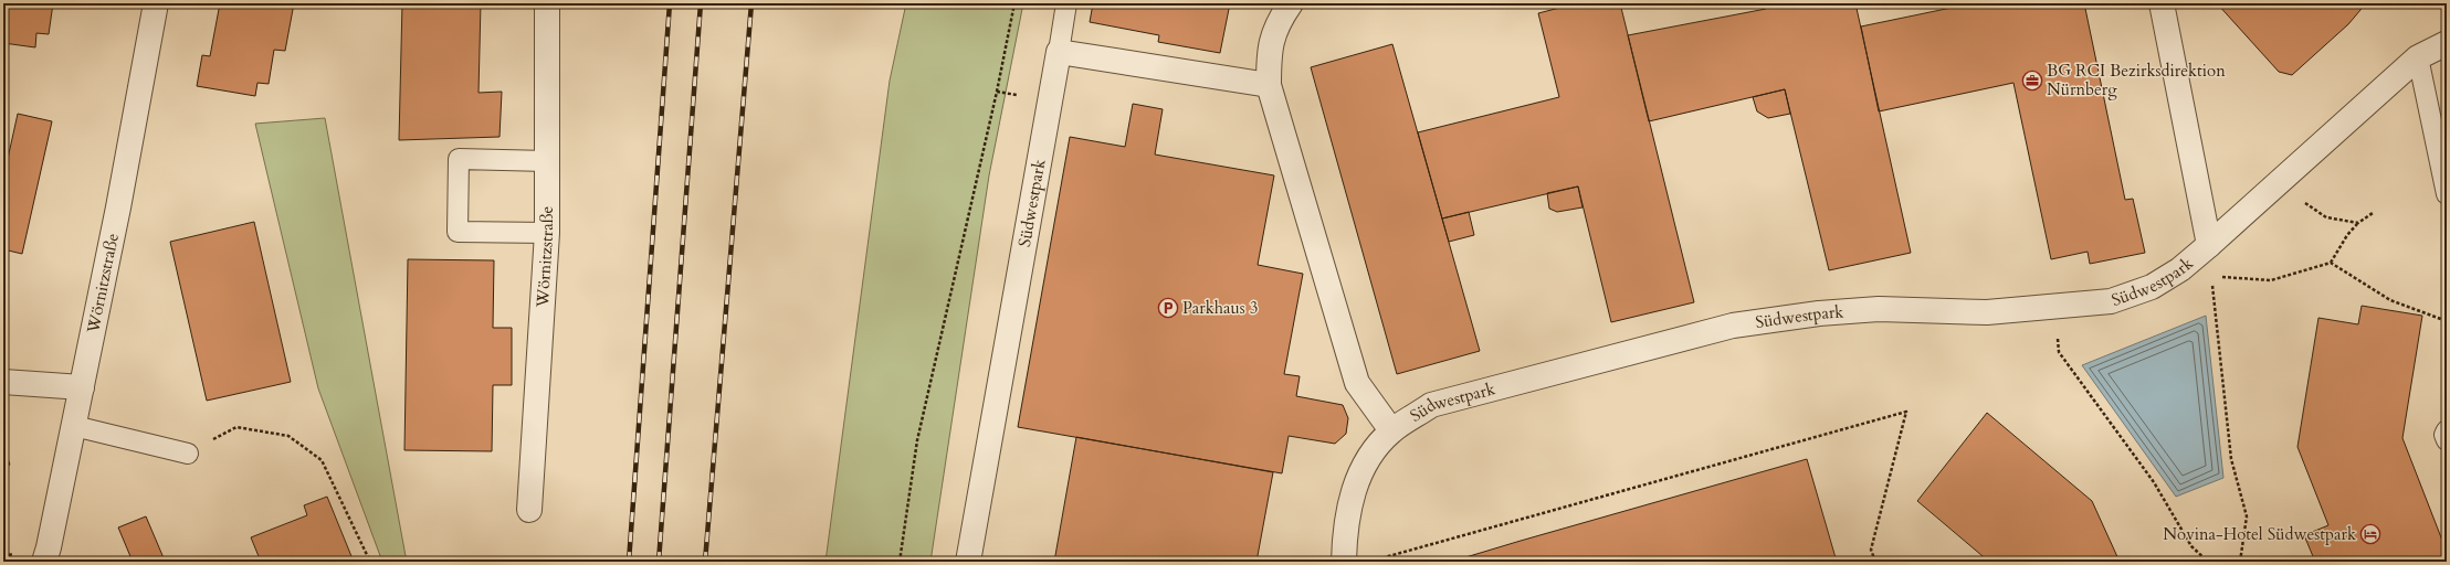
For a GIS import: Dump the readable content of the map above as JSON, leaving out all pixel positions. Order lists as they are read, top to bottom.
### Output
{
  "streets": {
    "street": ["Südwestpark", "Wörnitzstraße"]
  },
  "places": {
    "office": ["BG RCI Bezirksdirektion Nürnberg"],
    "parking": ["Parkhaus 3"],
    "hotel": ["Novina-Hotel Südwestpark"]
  }
}
